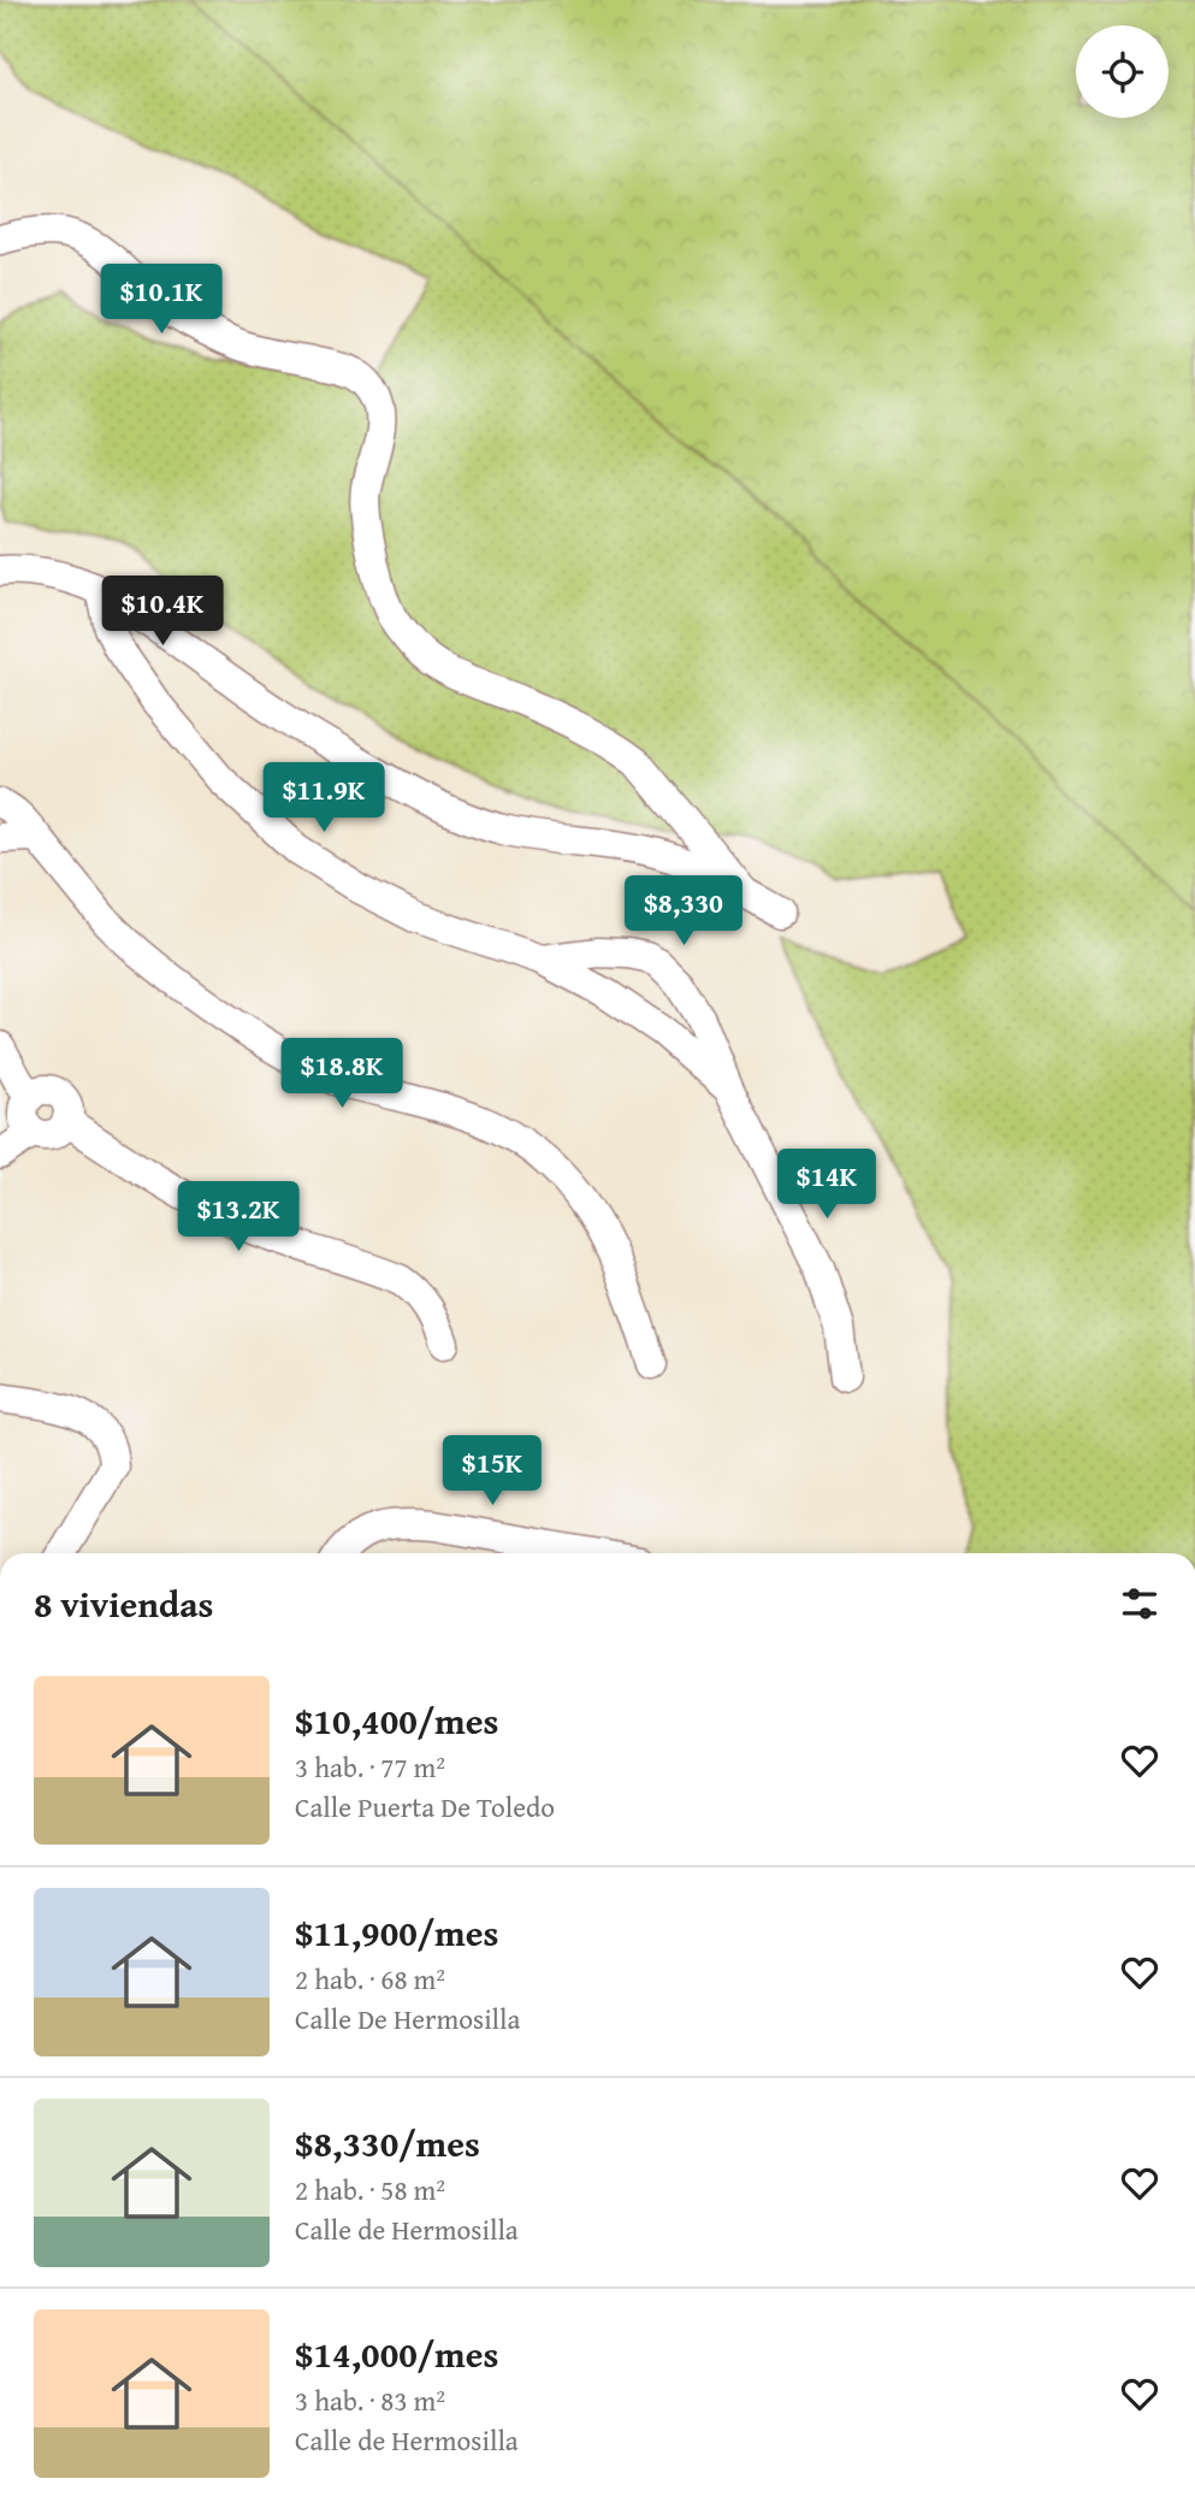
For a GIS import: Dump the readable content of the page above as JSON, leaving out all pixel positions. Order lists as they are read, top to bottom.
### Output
{
  "page": {
    "price": [
      "$10.1K",
      "$10.4K",
      "$11.9K",
      "$8,330",
      "$18.8K",
      "$14K",
      "$13.2K",
      "$15K"
    ],
    "heading": "8 viviendas",
    "list": [
      {
        "name": "$10,400/mes",
        "note": "3 hab. · 77 m² · Calle Puerta De Toledo"
      },
      {
        "name": "$11,900/mes",
        "note": "2 hab. · 68 m² · Calle De Hermosilla"
      },
      {
        "name": "$8,330/mes",
        "note": "2 hab. · 58 m² · Calle de Hermosilla"
      },
      {
        "name": "$14,000/mes",
        "note": "3 hab. · 83 m² · Calle de Hermosilla"
      }
    ]
  }
}
